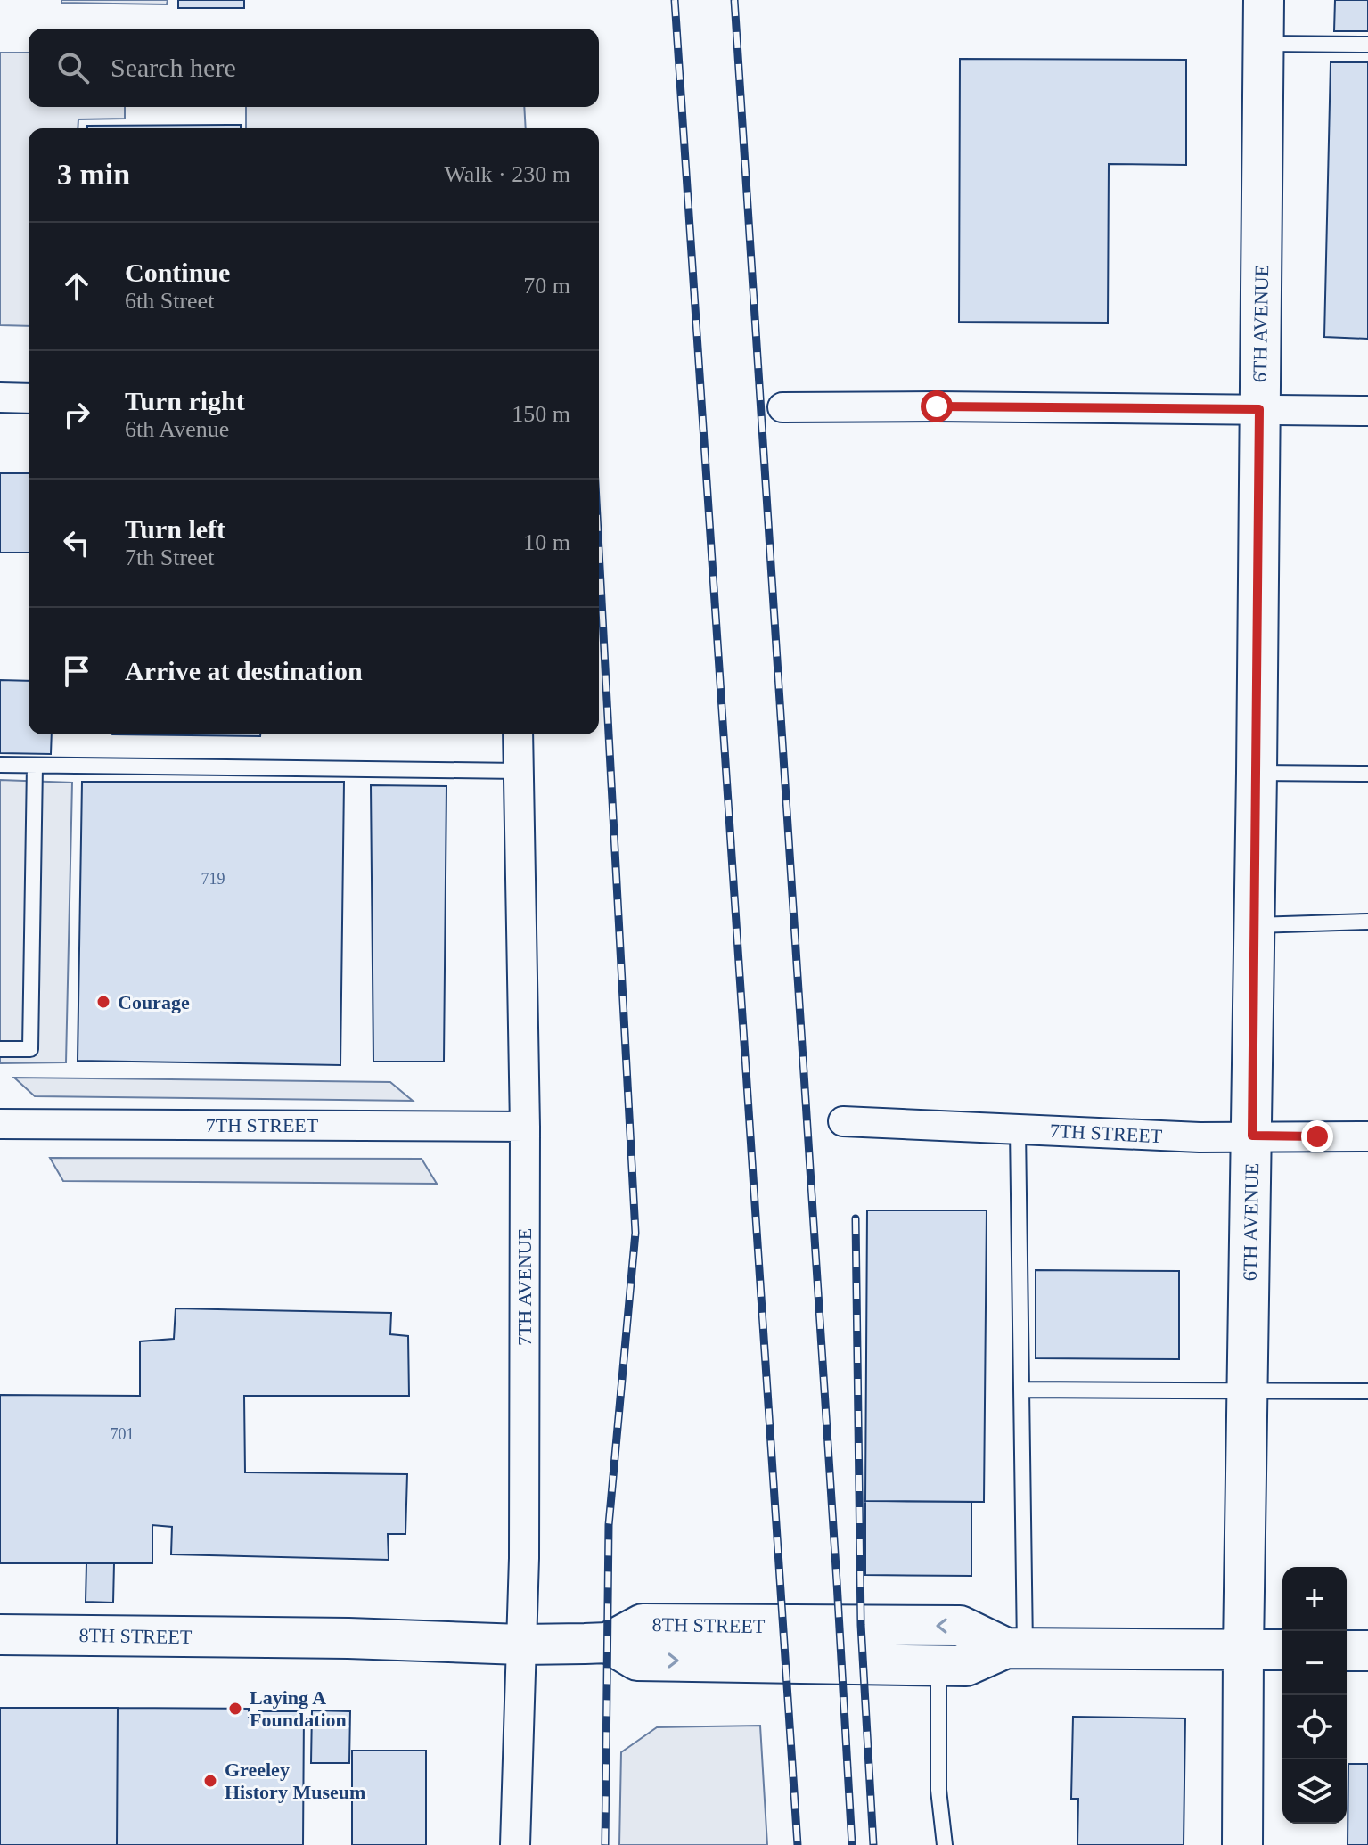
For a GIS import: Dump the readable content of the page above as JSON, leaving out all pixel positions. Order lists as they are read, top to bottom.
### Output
{
  "streets": {
    "street": [
      "6TH AVENUE",
      "7TH STREET",
      "7TH AVENUE",
      "8TH STREET"
    ]
  },
  "crossings": [
    ["6TH AVENUE", "7TH STREET"],
    ["6TH AVENUE", "8TH STREET"],
    ["7TH STREET", "7TH AVENUE"],
    ["7TH AVENUE", "8TH STREET"]
  ],
  "places": ["Courage", "Laying A Foundation", "Greeley History Museum"],
  "house_numbers": ["719", "701"],
  "page": {
    "search": "Search here",
    "heading": ["3 min", "Walk · 230 m"],
    "list": [
      ["Continue", "6th Street", "70 m"],
      ["Turn right", "6th Avenue", "150 m"],
      ["Turn left", "7th Street", "10 m"],
      "Arrive at destination"
    ],
    "map_buttons": ["+", "−"]
  }
}
